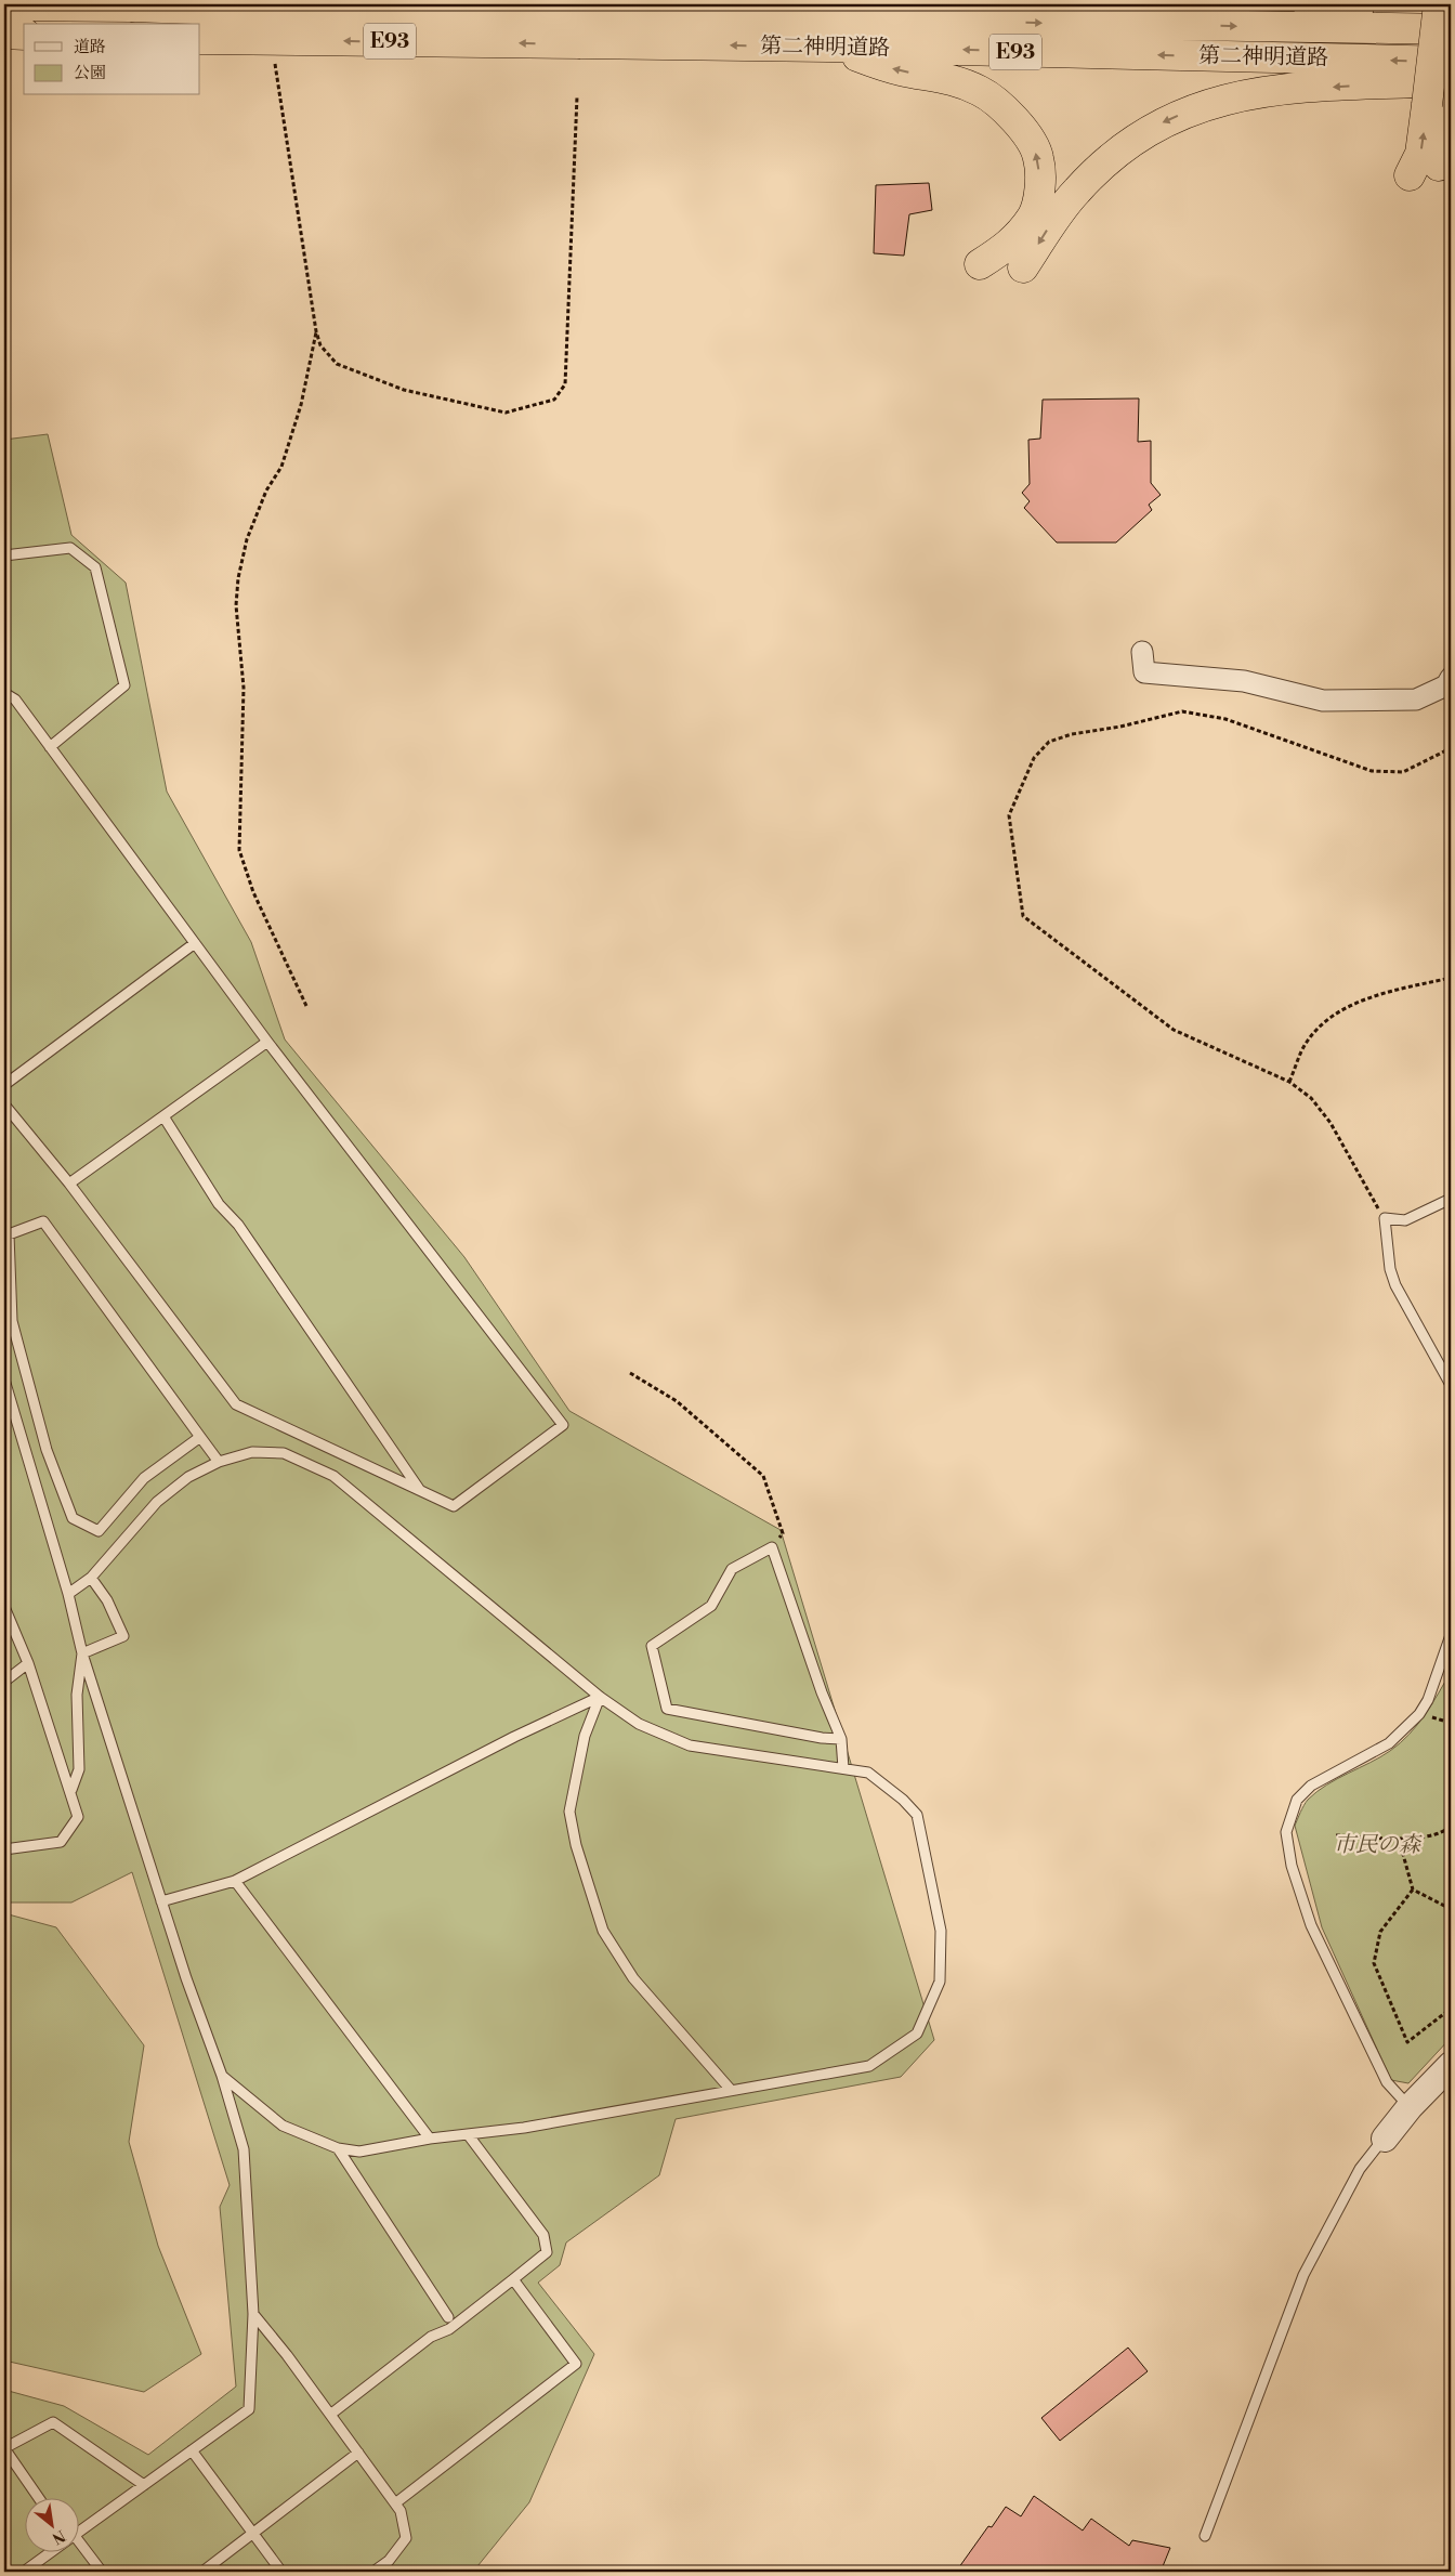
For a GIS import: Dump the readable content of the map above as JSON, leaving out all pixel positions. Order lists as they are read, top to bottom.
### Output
{
  "streets": {
    "highway": ["E93", "第二神明道路"]
  },
  "parks": ["市民の森"],
  "legend": ["道路", "公園"],
  "north": "bottom right"
}
